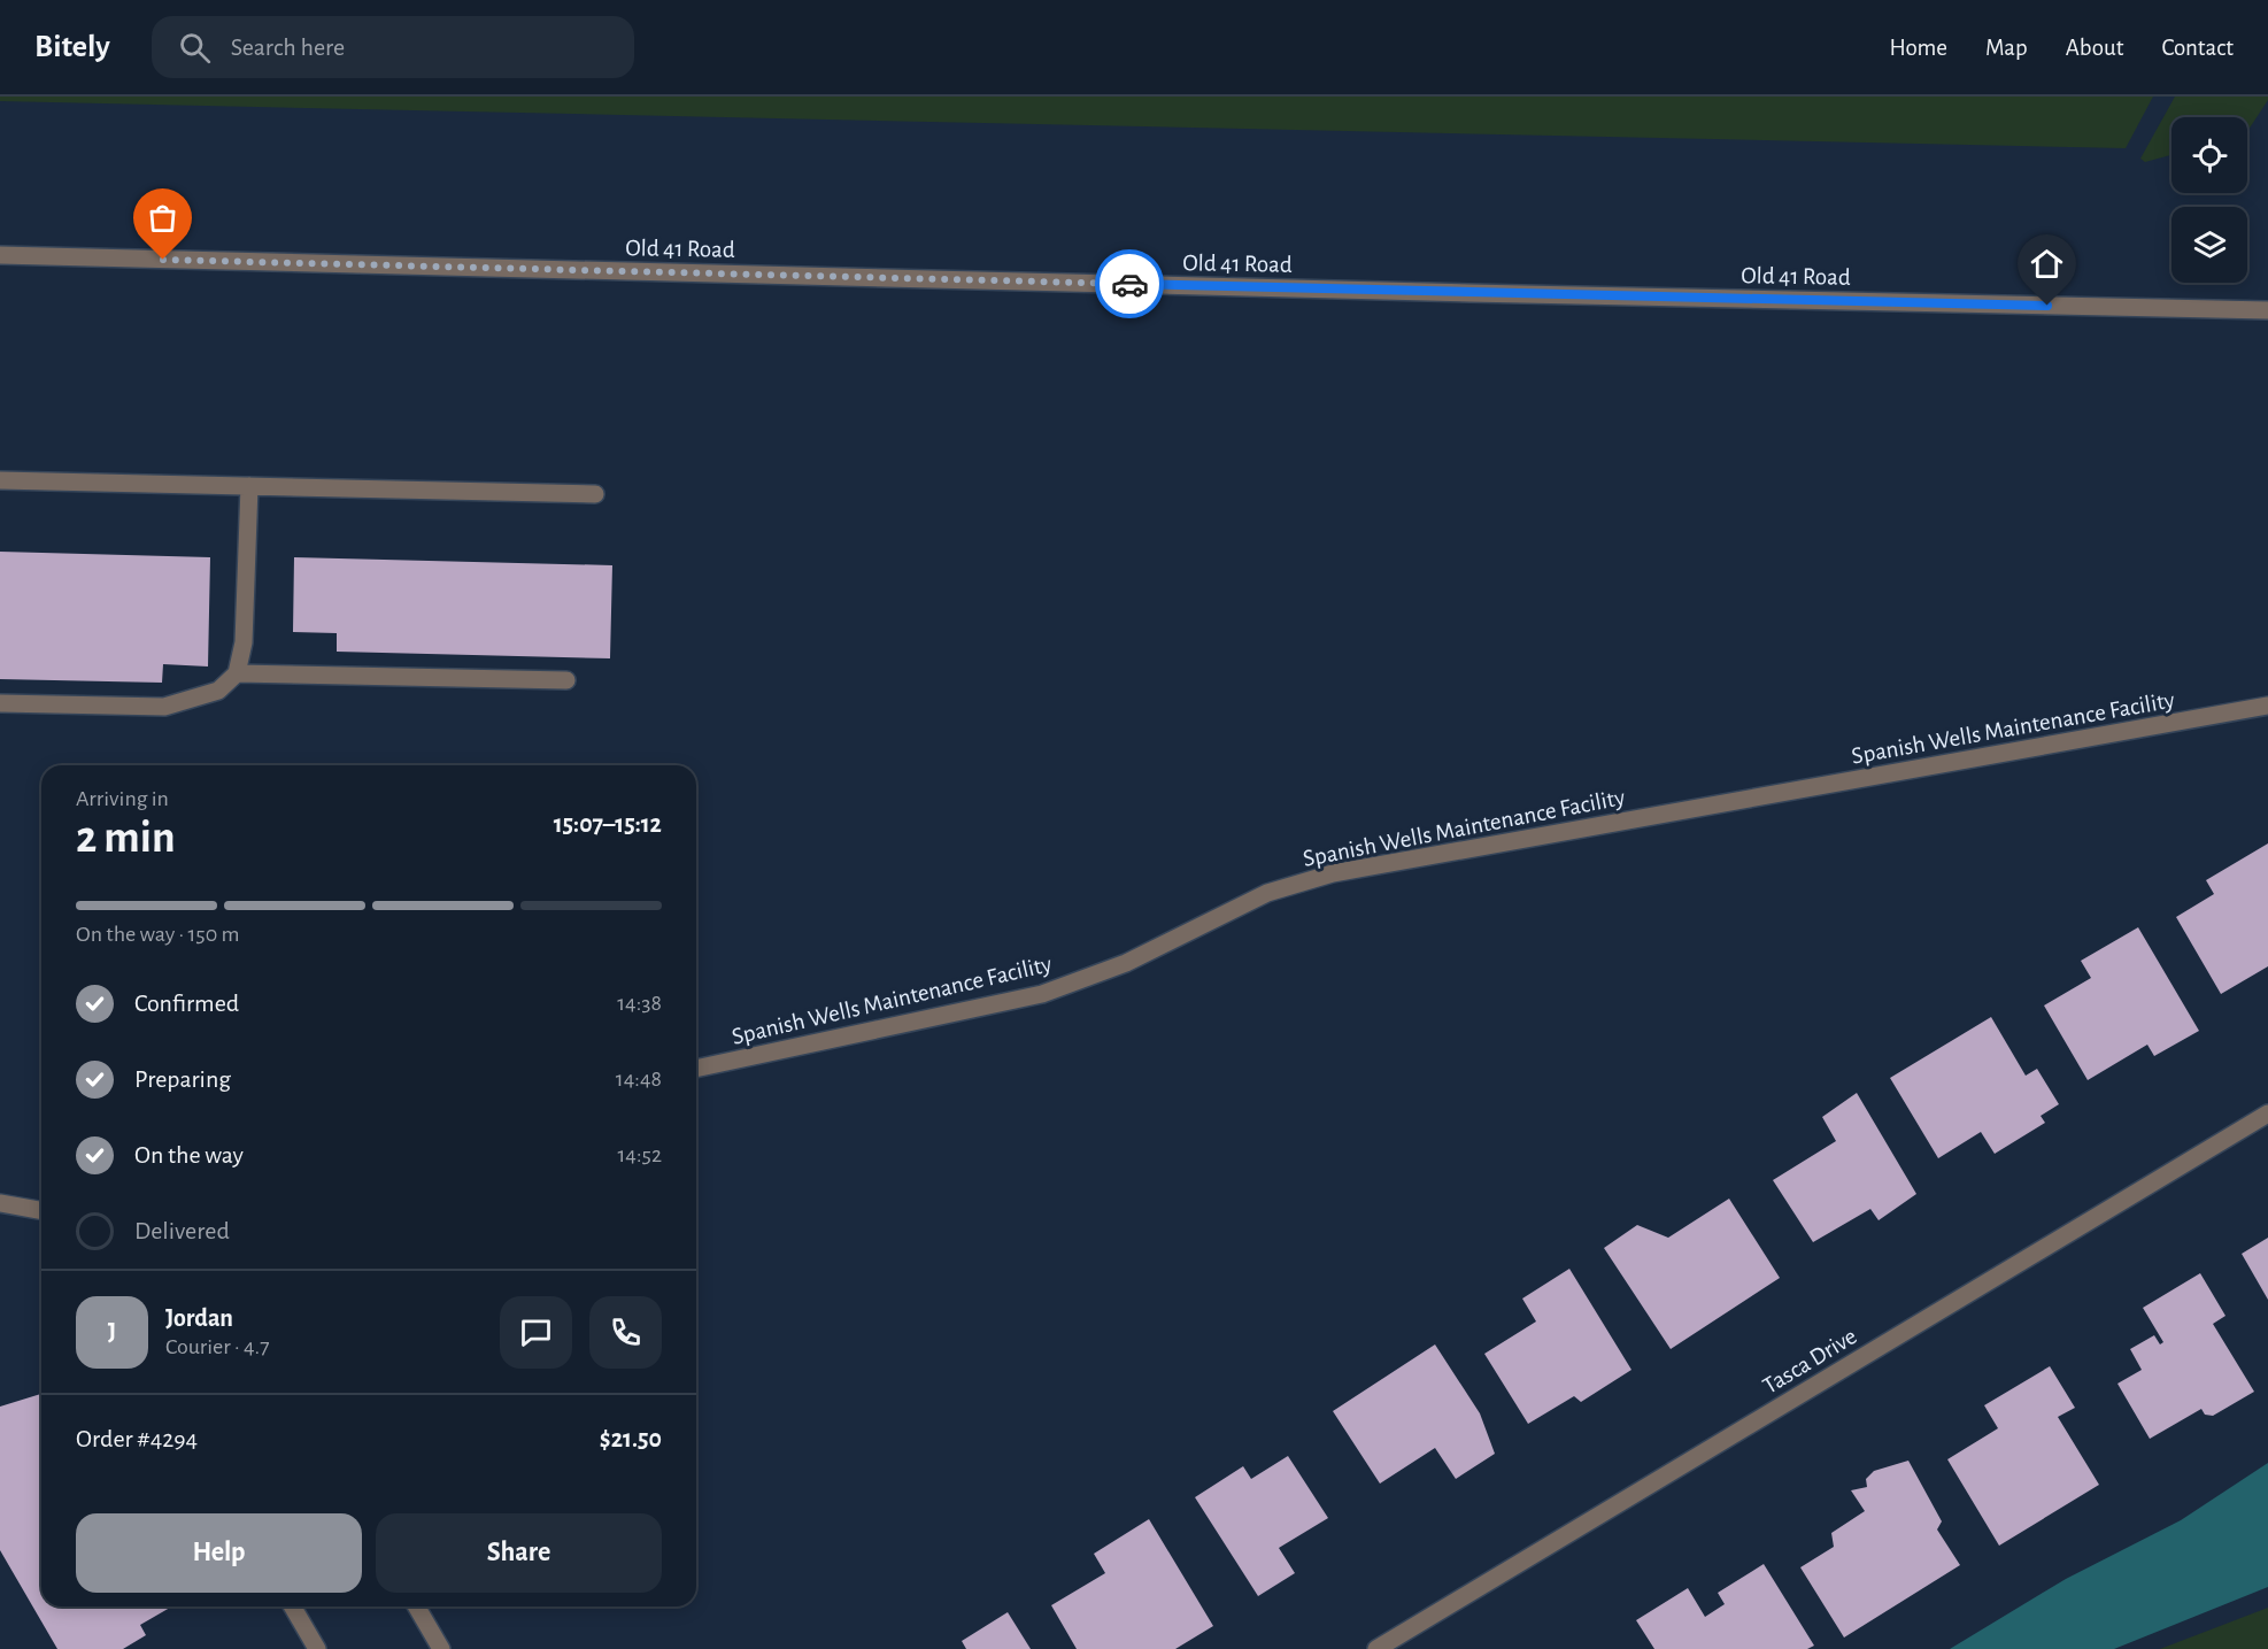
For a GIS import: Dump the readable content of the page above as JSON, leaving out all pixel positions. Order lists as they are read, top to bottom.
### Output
{
  "streets": {
    "street": ["Old 41 Road", "Spanish Wells Maintenance Facility", "Tasca Drive"]
  },
  "page": {
    "header": "Bitely",
    "search": "Search here",
    "nav": [
      "Home",
      "Map",
      "About",
      "Contact"
    ],
    "heading": ["2 min", "Arriving in", "15:07–15:12"],
    "panel": [
      "Jordan",
      "Courier · 4.7",
      "Order #4294",
      "$21.50"
    ],
    "bar": "On the way · 150 m",
    "list": [
      ["Confirmed", "14:38"],
      ["Preparing", "14:48"],
      ["On the way", "14:52"],
      "Delivered"
    ],
    "round": "J",
    "buttons": ["Help", "Share"]
  }
}
